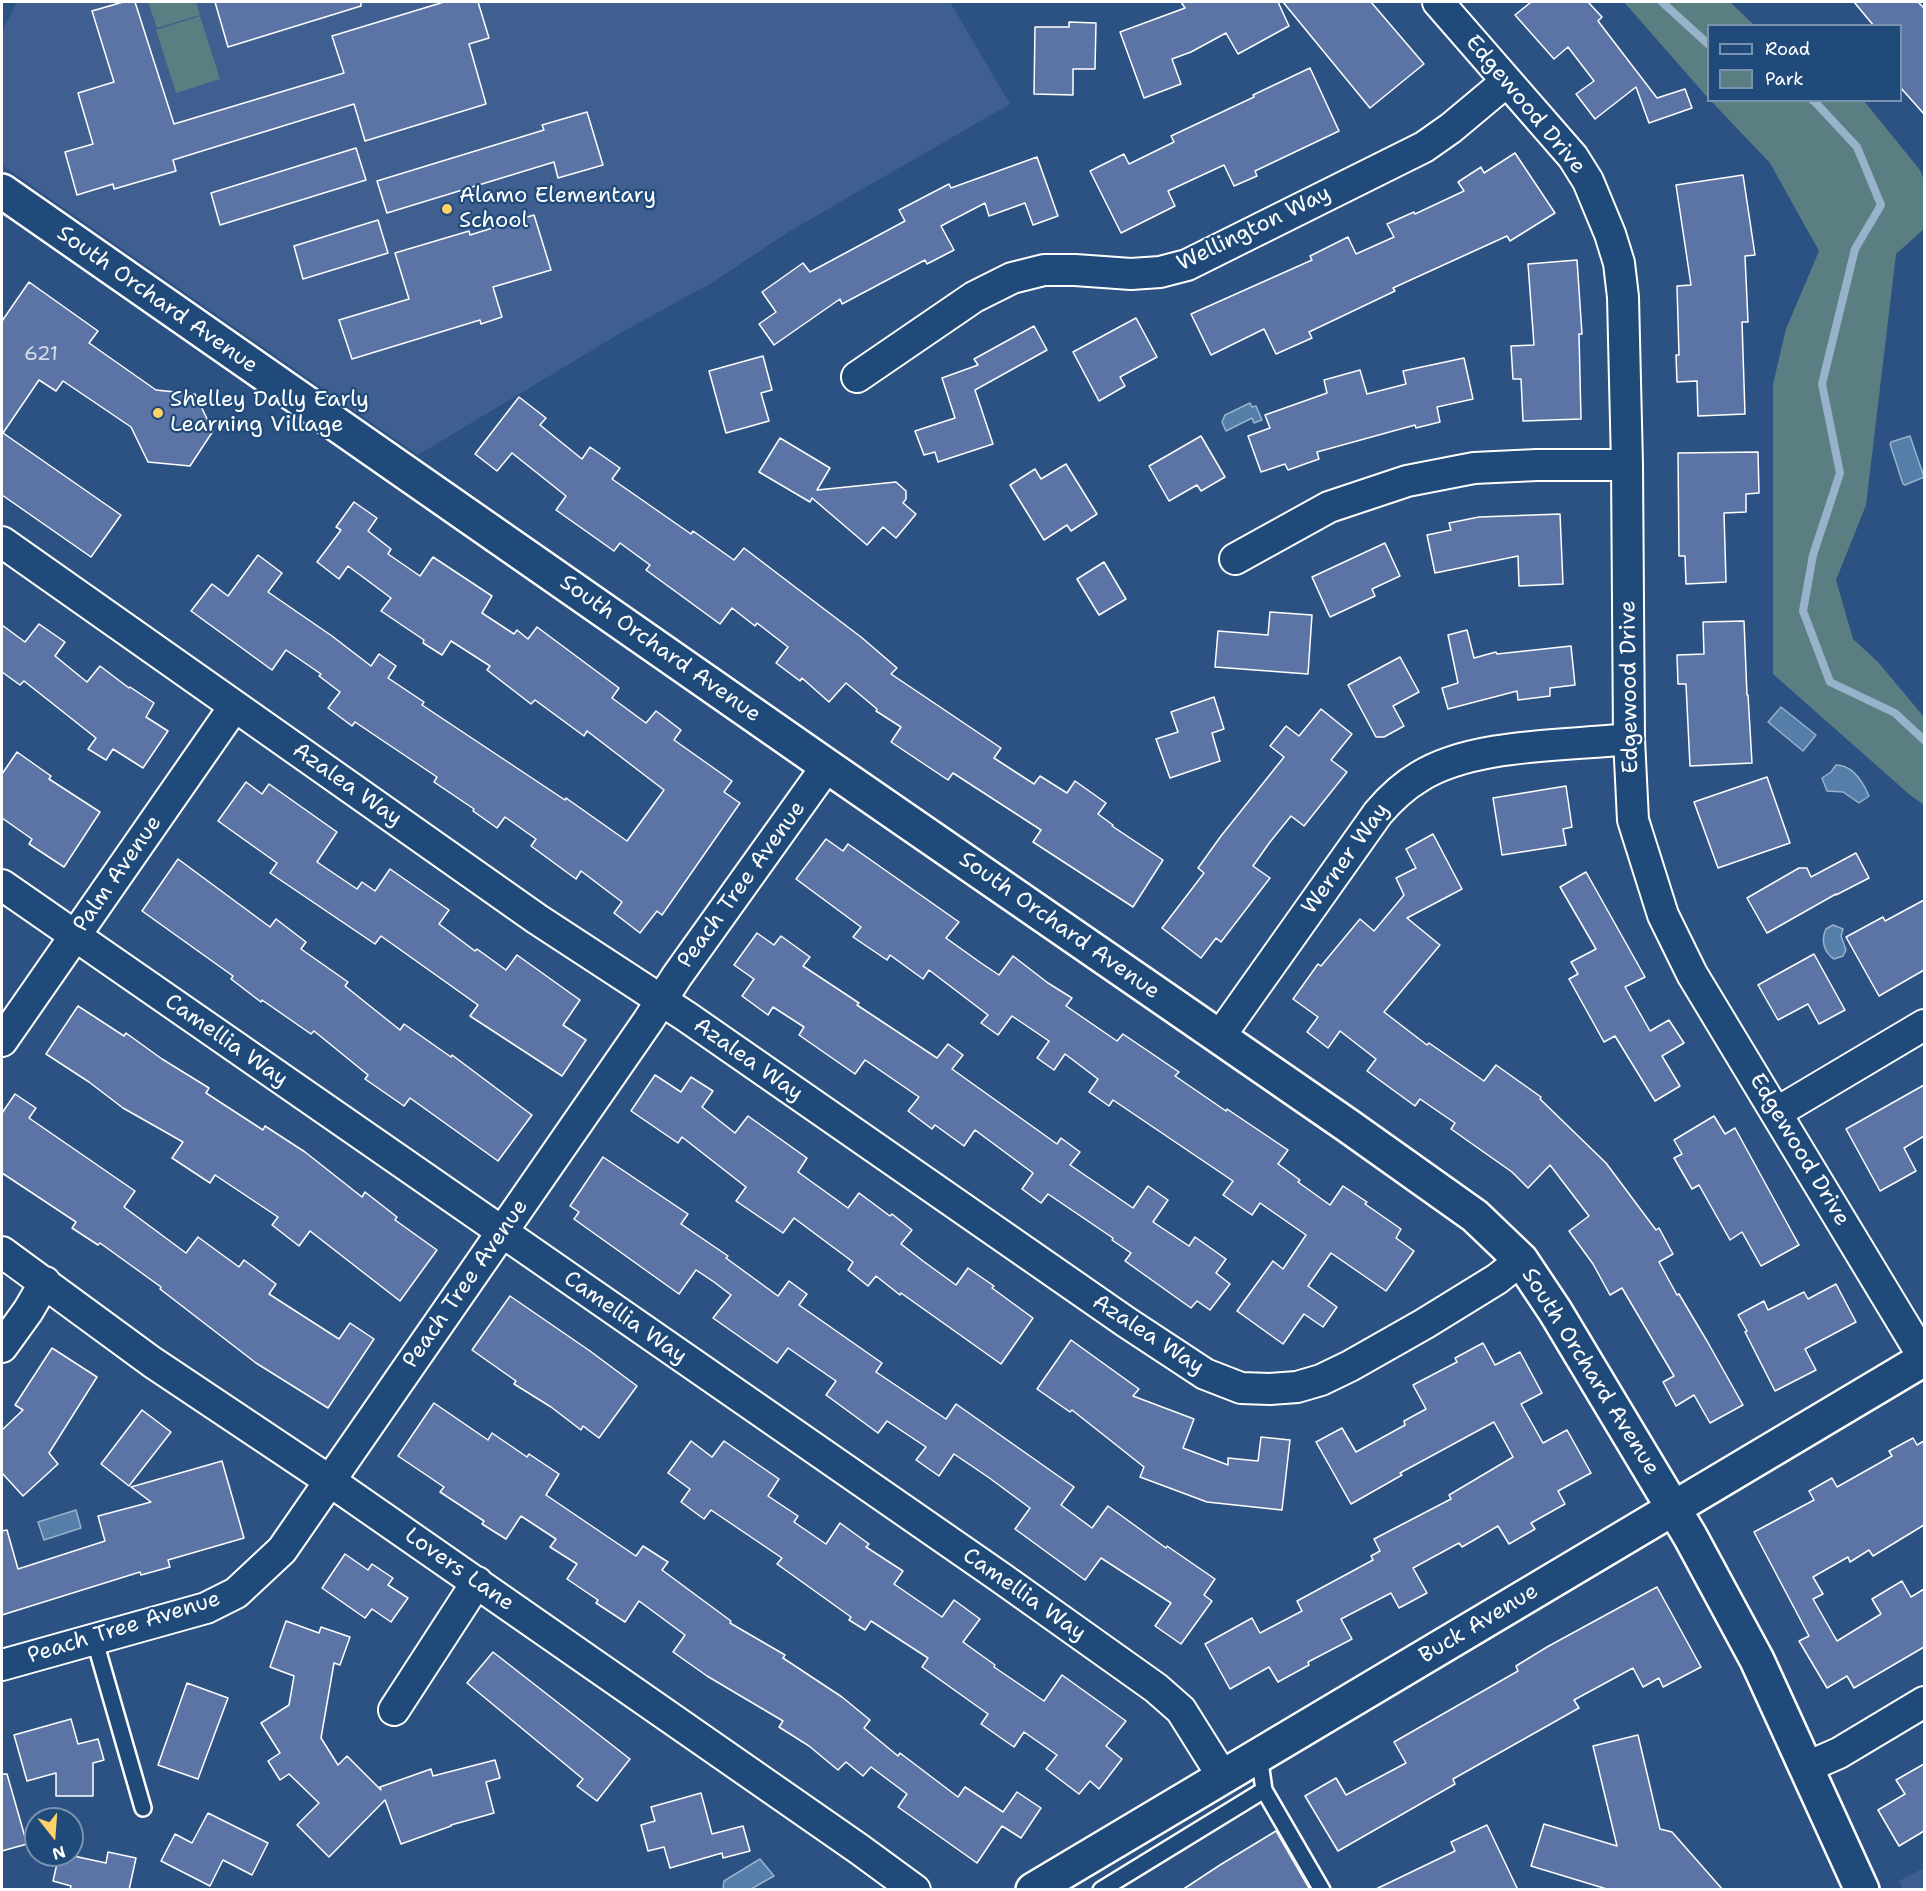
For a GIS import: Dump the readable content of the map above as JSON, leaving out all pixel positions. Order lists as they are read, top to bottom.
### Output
{
  "streets": {
    "street": [
      "Edgewood Drive",
      "Wellington Way",
      "South Orchard Avenue",
      "Azalea Way",
      "Werner Way",
      "Palm Avenue",
      "Peach Tree Avenue",
      "Camellia Way",
      "Lovers Lane",
      "Buck Avenue"
    ]
  },
  "crossings": [
    ["Edgewood Drive", "Wellington Way"],
    ["Edgewood Drive", "Werner Way"],
    ["Edgewood Drive", "Buck Avenue"],
    ["South Orchard Avenue", "Azalea Way"],
    ["South Orchard Avenue", "Werner Way"],
    ["South Orchard Avenue", "Peach Tree Avenue"],
    ["South Orchard Avenue", "Buck Avenue"],
    ["Azalea Way", "Palm Avenue"],
    ["Azalea Way", "Peach Tree Avenue"],
    ["Palm Avenue", "Camellia Way"],
    ["Peach Tree Avenue", "Camellia Way"],
    ["Peach Tree Avenue", "Lovers Lane"],
    ["Camellia Way", "Buck Avenue"]
  ],
  "places": ["Alamo Elementary School", "Shelley Dally Early Learning Village"],
  "house_numbers": ["621"],
  "legend": ["Road", "Park"],
  "north": "bottom"
}
